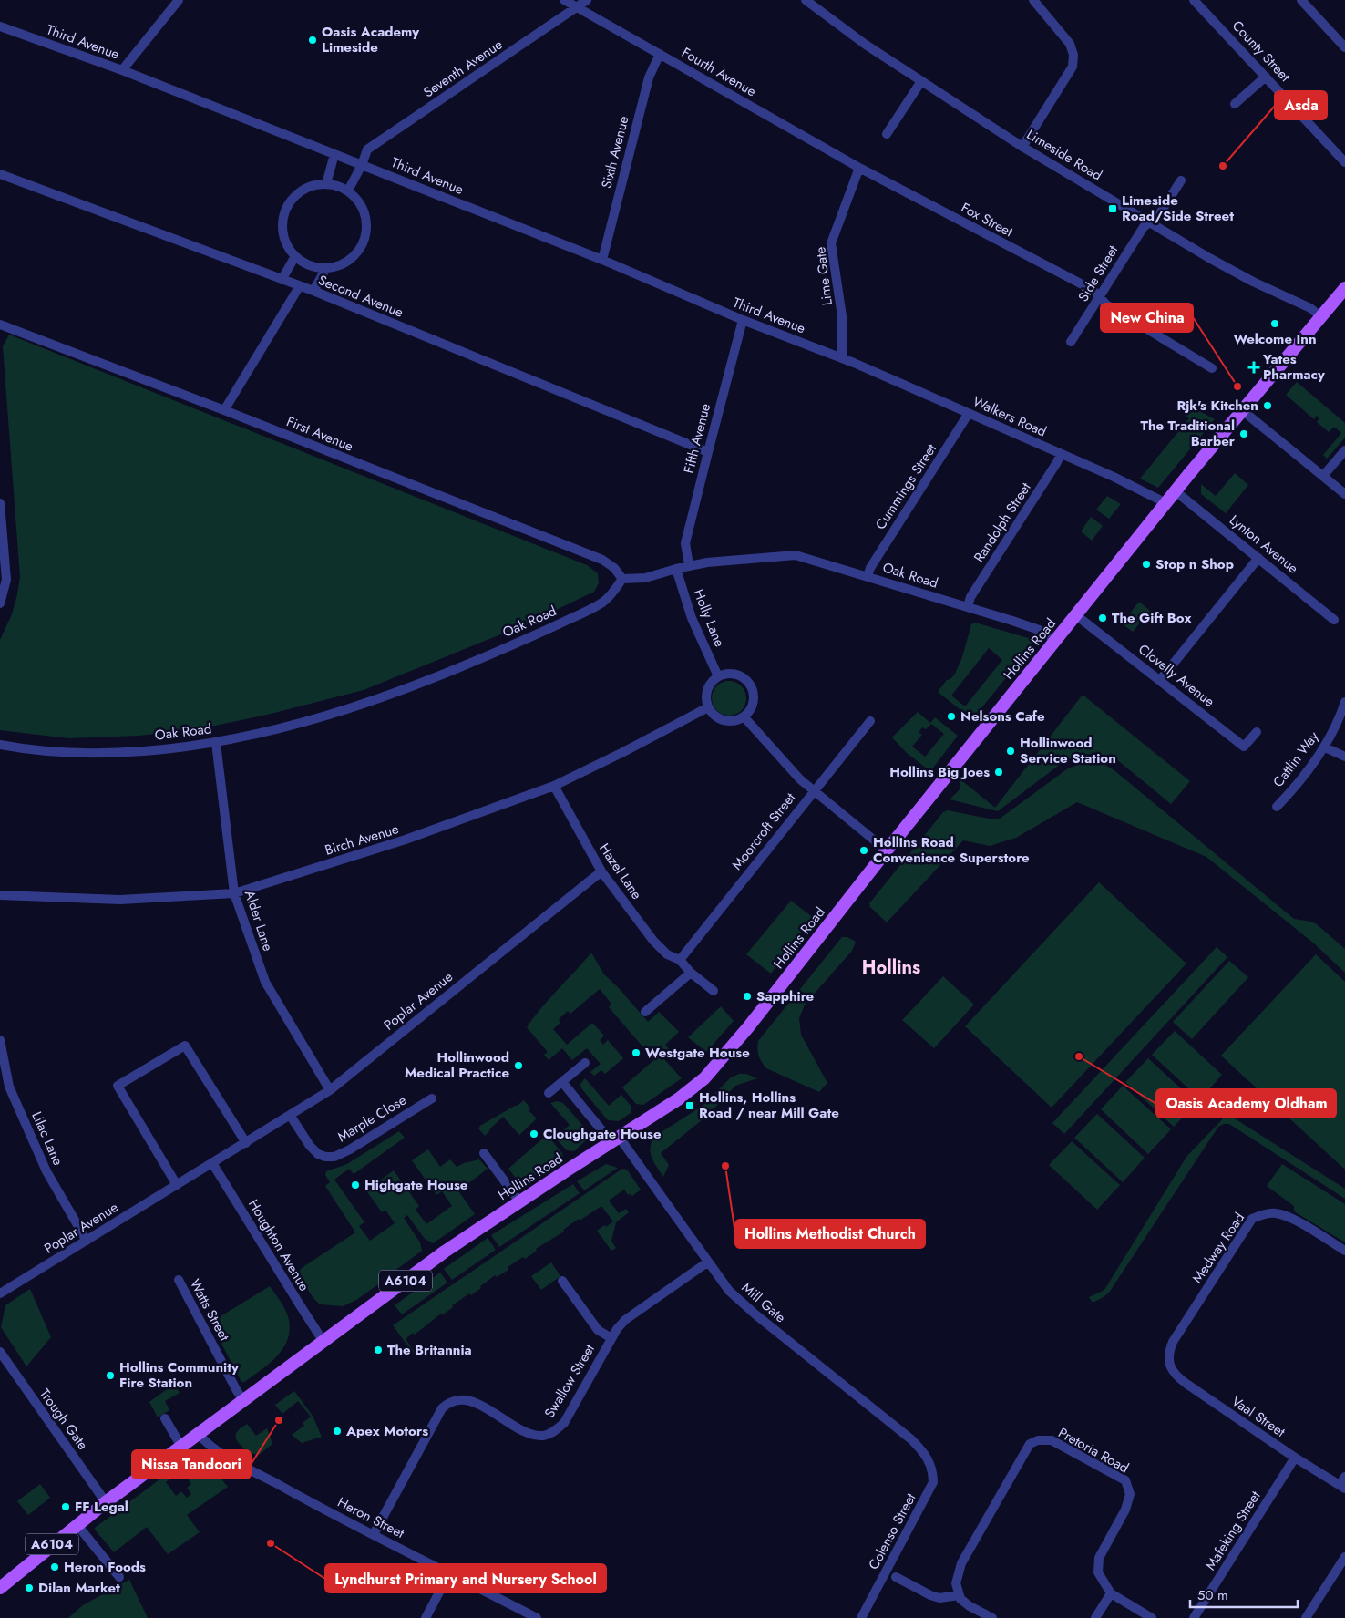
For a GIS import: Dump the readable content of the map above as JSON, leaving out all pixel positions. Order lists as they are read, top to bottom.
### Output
{
  "streets": {
    "main road": ["Hollins Road", "A6104"],
    "street": [
      "Third Avenue",
      "County Street",
      "Seventh Avenue",
      "Fourth Avenue",
      "Sixth Avenue",
      "Limeside Road",
      "Fox Street",
      "Side Street",
      "Lime Gate",
      "Second Avenue",
      "Walkers Road",
      "First Avenue",
      "Fifth Avenue",
      "Cummings Street",
      "Randolph Street",
      "Lynton Avenue",
      "Oak Road",
      "Holly Lane",
      "Clovelly Avenue",
      "Cattlin Way",
      "Moorcroft Street",
      "Birch Avenue",
      "Hazel Lane",
      "Alder Lane",
      "Poplar Avenue",
      "Marple Close",
      "Lilac Lane",
      "Houghton Avenue",
      "Medway Road",
      "Mill Gate",
      "Watts Street",
      "Swallow Street",
      "Vaal Street",
      "Trough Gate",
      "Pretoria Road",
      "Heron Street",
      "Mafeking Street",
      "Colenso Street"
    ]
  },
  "crossings": [
    ["Third Avenue", "Seventh Avenue"],
    ["Third Avenue", "Sixth Avenue"],
    ["Third Avenue", "Lime Gate"],
    ["Third Avenue", "Walkers Road"],
    ["Third Avenue", "Fifth Avenue"],
    ["Seventh Avenue", "Fourth Avenue"],
    ["Fourth Avenue", "Sixth Avenue"],
    ["Fourth Avenue", "Fox Street"],
    ["Fourth Avenue", "Lime Gate"],
    ["Limeside Road", "Side Street"],
    ["Limeside Road", "Hollins Road"],
    ["Fox Street", "Side Street"],
    ["Fox Street", "Lime Gate"],
    ["Lime Gate", "Walkers Road"],
    ["Second Avenue", "Fifth Avenue"],
    ["Walkers Road", "Cummings Street"],
    ["Walkers Road", "Randolph Street"],
    ["Walkers Road", "Hollins Road"],
    ["First Avenue", "Oak Road"],
    ["Fifth Avenue", "Oak Road"],
    ["Cummings Street", "Oak Road"],
    ["Randolph Street", "Oak Road"],
    ["Lynton Avenue", "Hollins Road"],
    ["Oak Road", "Holly Lane"],
    ["Oak Road", "Hollins Road"],
    ["Oak Road", "Alder Lane"],
    ["Holly Lane", "Birch Avenue"],
    ["Hollins Road", "Clovelly Avenue"],
    ["Hollins Road", "Houghton Avenue"],
    ["Hollins Road", "Mill Gate"],
    ["Hollins Road", "Watts Street"],
    ["Hollins Road", "Trough Gate"],
    ["Hollins Road", "Heron Street"],
    ["Moorcroft Street", "Hazel Lane"],
    ["Birch Avenue", "Hazel Lane"],
    ["Birch Avenue", "Alder Lane"],
    ["Hazel Lane", "Poplar Avenue"],
    ["Alder Lane", "Poplar Avenue"],
    ["Poplar Avenue", "Marple Close"],
    ["Poplar Avenue", "Lilac Lane"],
    ["Poplar Avenue", "Houghton Avenue"],
    ["Medway Road", "Vaal Street"],
    ["Mill Gate", "Swallow Street"],
    ["Mill Gate", "Colenso Street"],
    ["Swallow Street", "Heron Street"],
    ["Vaal Street", "Mafeking Street"]
  ],
  "districts": ["Hollins"],
  "places": {
    "other": [
      "Oasis Academy Limeside",
      "Asda",
      "Welcome Inn",
      "New China",
      "Rjk's Kitchen",
      "The Traditional Barber",
      "Stop n Shop",
      "The Gift Box",
      "Nelsons Cafe",
      "Hollinwood Service Station",
      "Hollins Big Joes",
      "Hollins Road Convenience Superstore",
      "Sapphire",
      "Westgate House",
      "Oasis Academy Oldham",
      "Hollinwood Medical Practice",
      "Cloughgate House",
      "Hollins Methodist Church",
      "Highgate House",
      "The Britannia",
      "Hollins Community Fire Station",
      "Nissa Tandoori",
      "Apex Motors",
      "FF Legal",
      "Lyndhurst Primary and Nursery School",
      "Heron Foods",
      "Dilan Market"
    ],
    "transit": ["Limeside Road/Side Street", "Hollins, Hollins Road / near Mill Gate"],
    "health": ["Yates Pharmacy"]
  },
  "scale_bar": "50 m"
}
